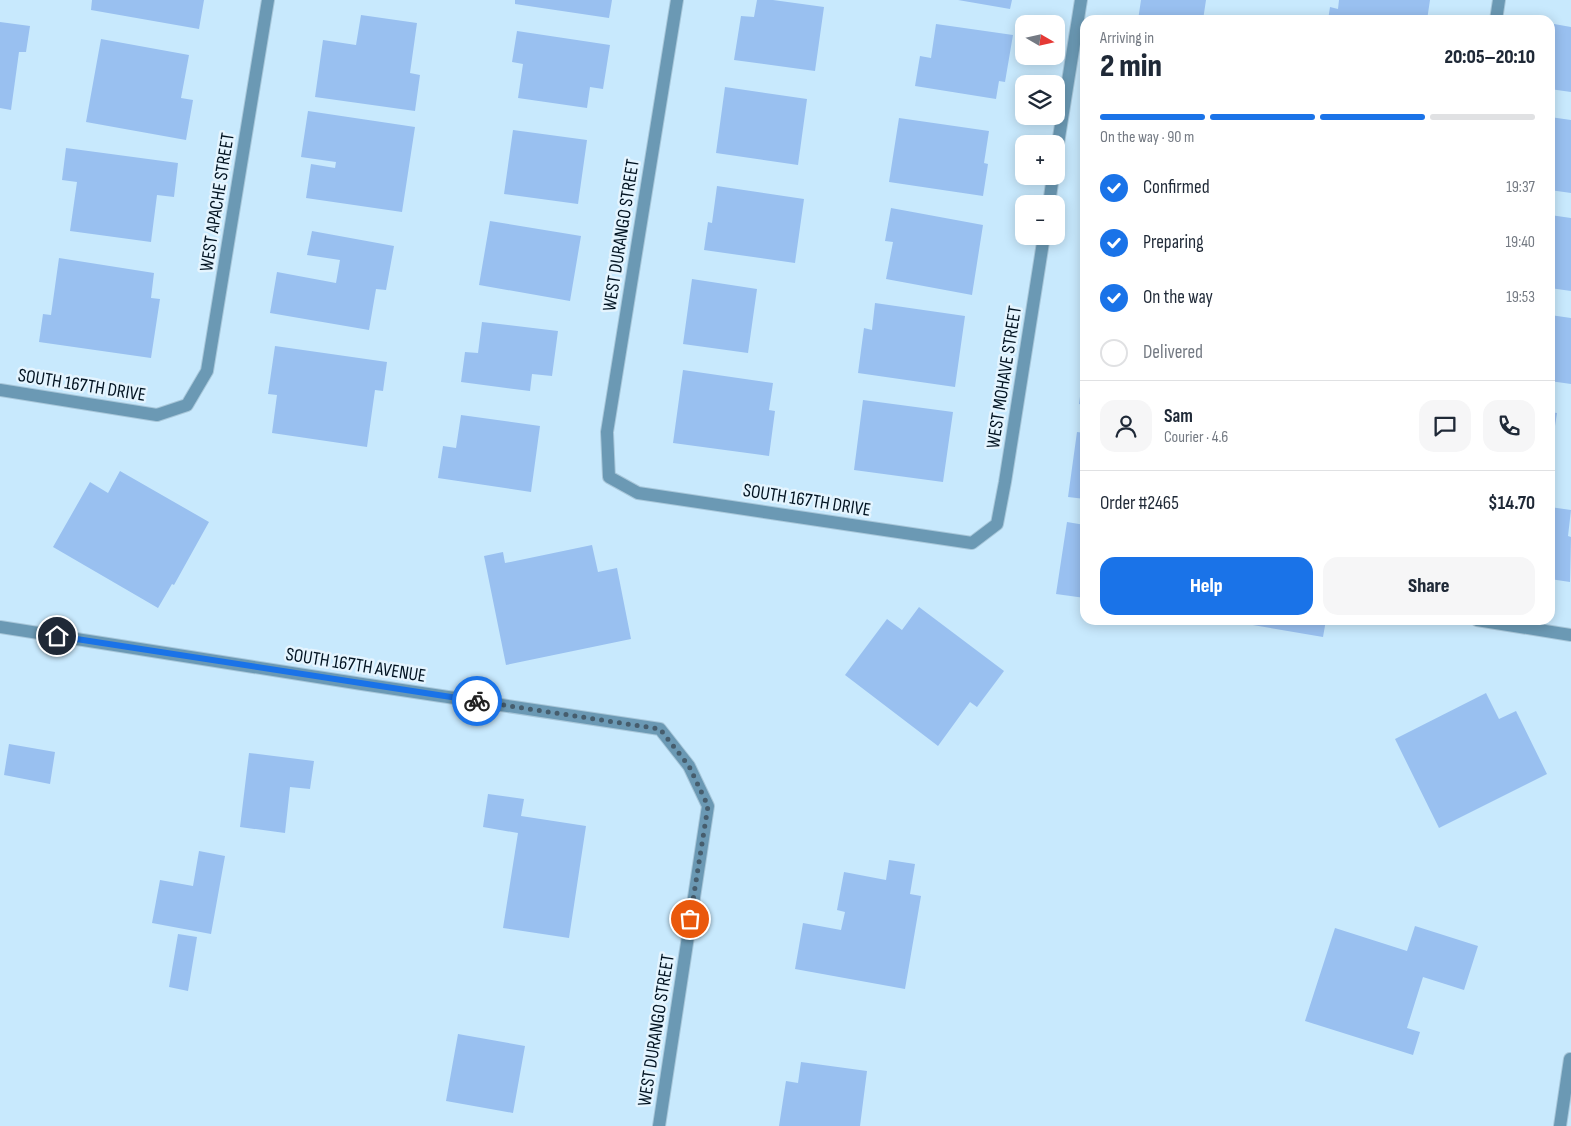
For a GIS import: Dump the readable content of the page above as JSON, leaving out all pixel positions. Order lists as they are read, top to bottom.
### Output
{
  "streets": {
    "street": [
      "WEST APACHE STREET",
      "WEST DURANGO STREET",
      "WEST MOHAVE STREET",
      "SOUTH 167TH DRIVE",
      "SOUTH 167TH AVENUE"
    ]
  },
  "crossings": [
    ["WEST APACHE STREET", "SOUTH 167TH DRIVE"],
    ["WEST DURANGO STREET", "SOUTH 167TH DRIVE"],
    ["WEST DURANGO STREET", "SOUTH 167TH AVENUE"],
    ["WEST MOHAVE STREET", "SOUTH 167TH DRIVE"]
  ],
  "north": "right",
  "page": {
    "map_buttons": ["+", "−"],
    "heading": ["2 min", "Arriving in", "20:05–20:10"],
    "panel": [
      "Sam",
      "Courier · 4.6",
      "Order #2465",
      "$14.70"
    ],
    "bar": "On the way · 90 m",
    "list": [
      ["Confirmed", "19:37"],
      ["Preparing", "19:40"],
      ["On the way", "19:53"],
      "Delivered"
    ],
    "buttons": ["Help", "Share"]
  }
}
